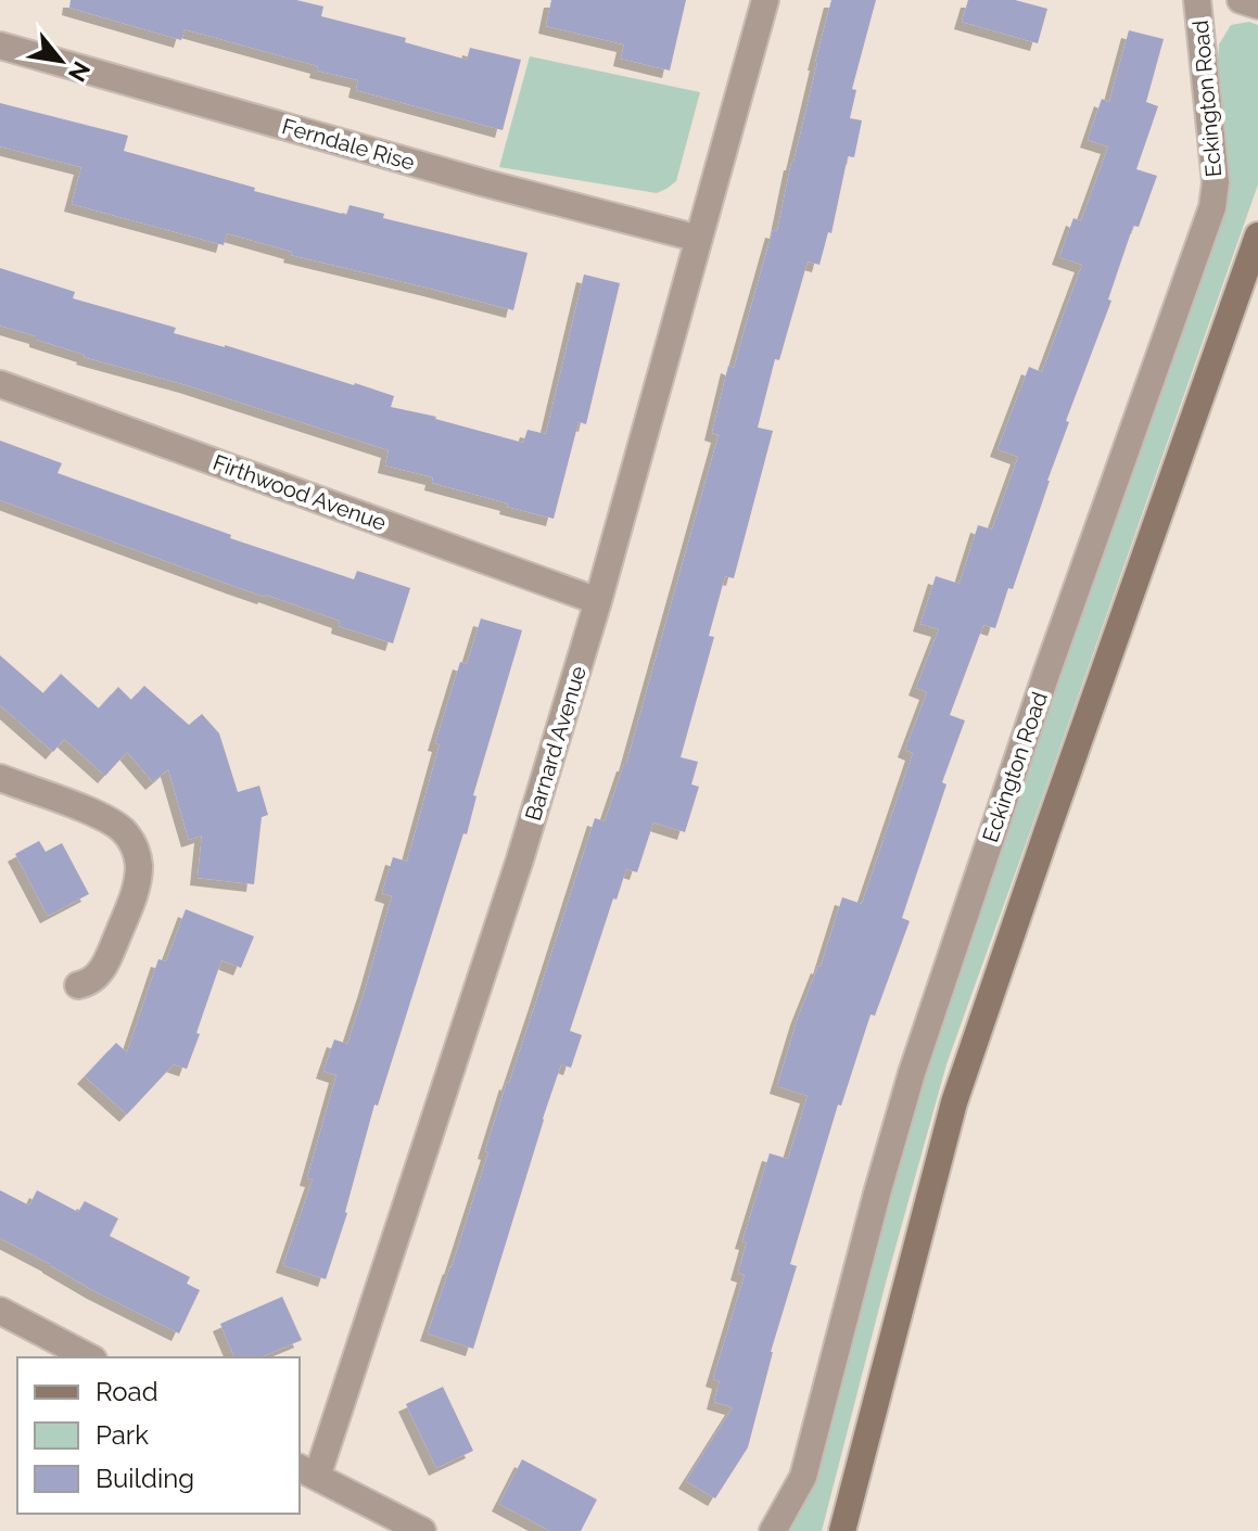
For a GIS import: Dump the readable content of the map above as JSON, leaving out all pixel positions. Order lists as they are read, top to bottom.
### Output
{
  "streets": {
    "street": [
      "Eckington Road",
      "Ferndale Rise",
      "Firthwood Avenue",
      "Barnard Avenue"
    ]
  },
  "crossings": [
    ["Ferndale Rise", "Barnard Avenue"],
    ["Firthwood Avenue", "Barnard Avenue"]
  ],
  "legend": ["Road", "Park", "Building"],
  "north": "bottom right"
}
